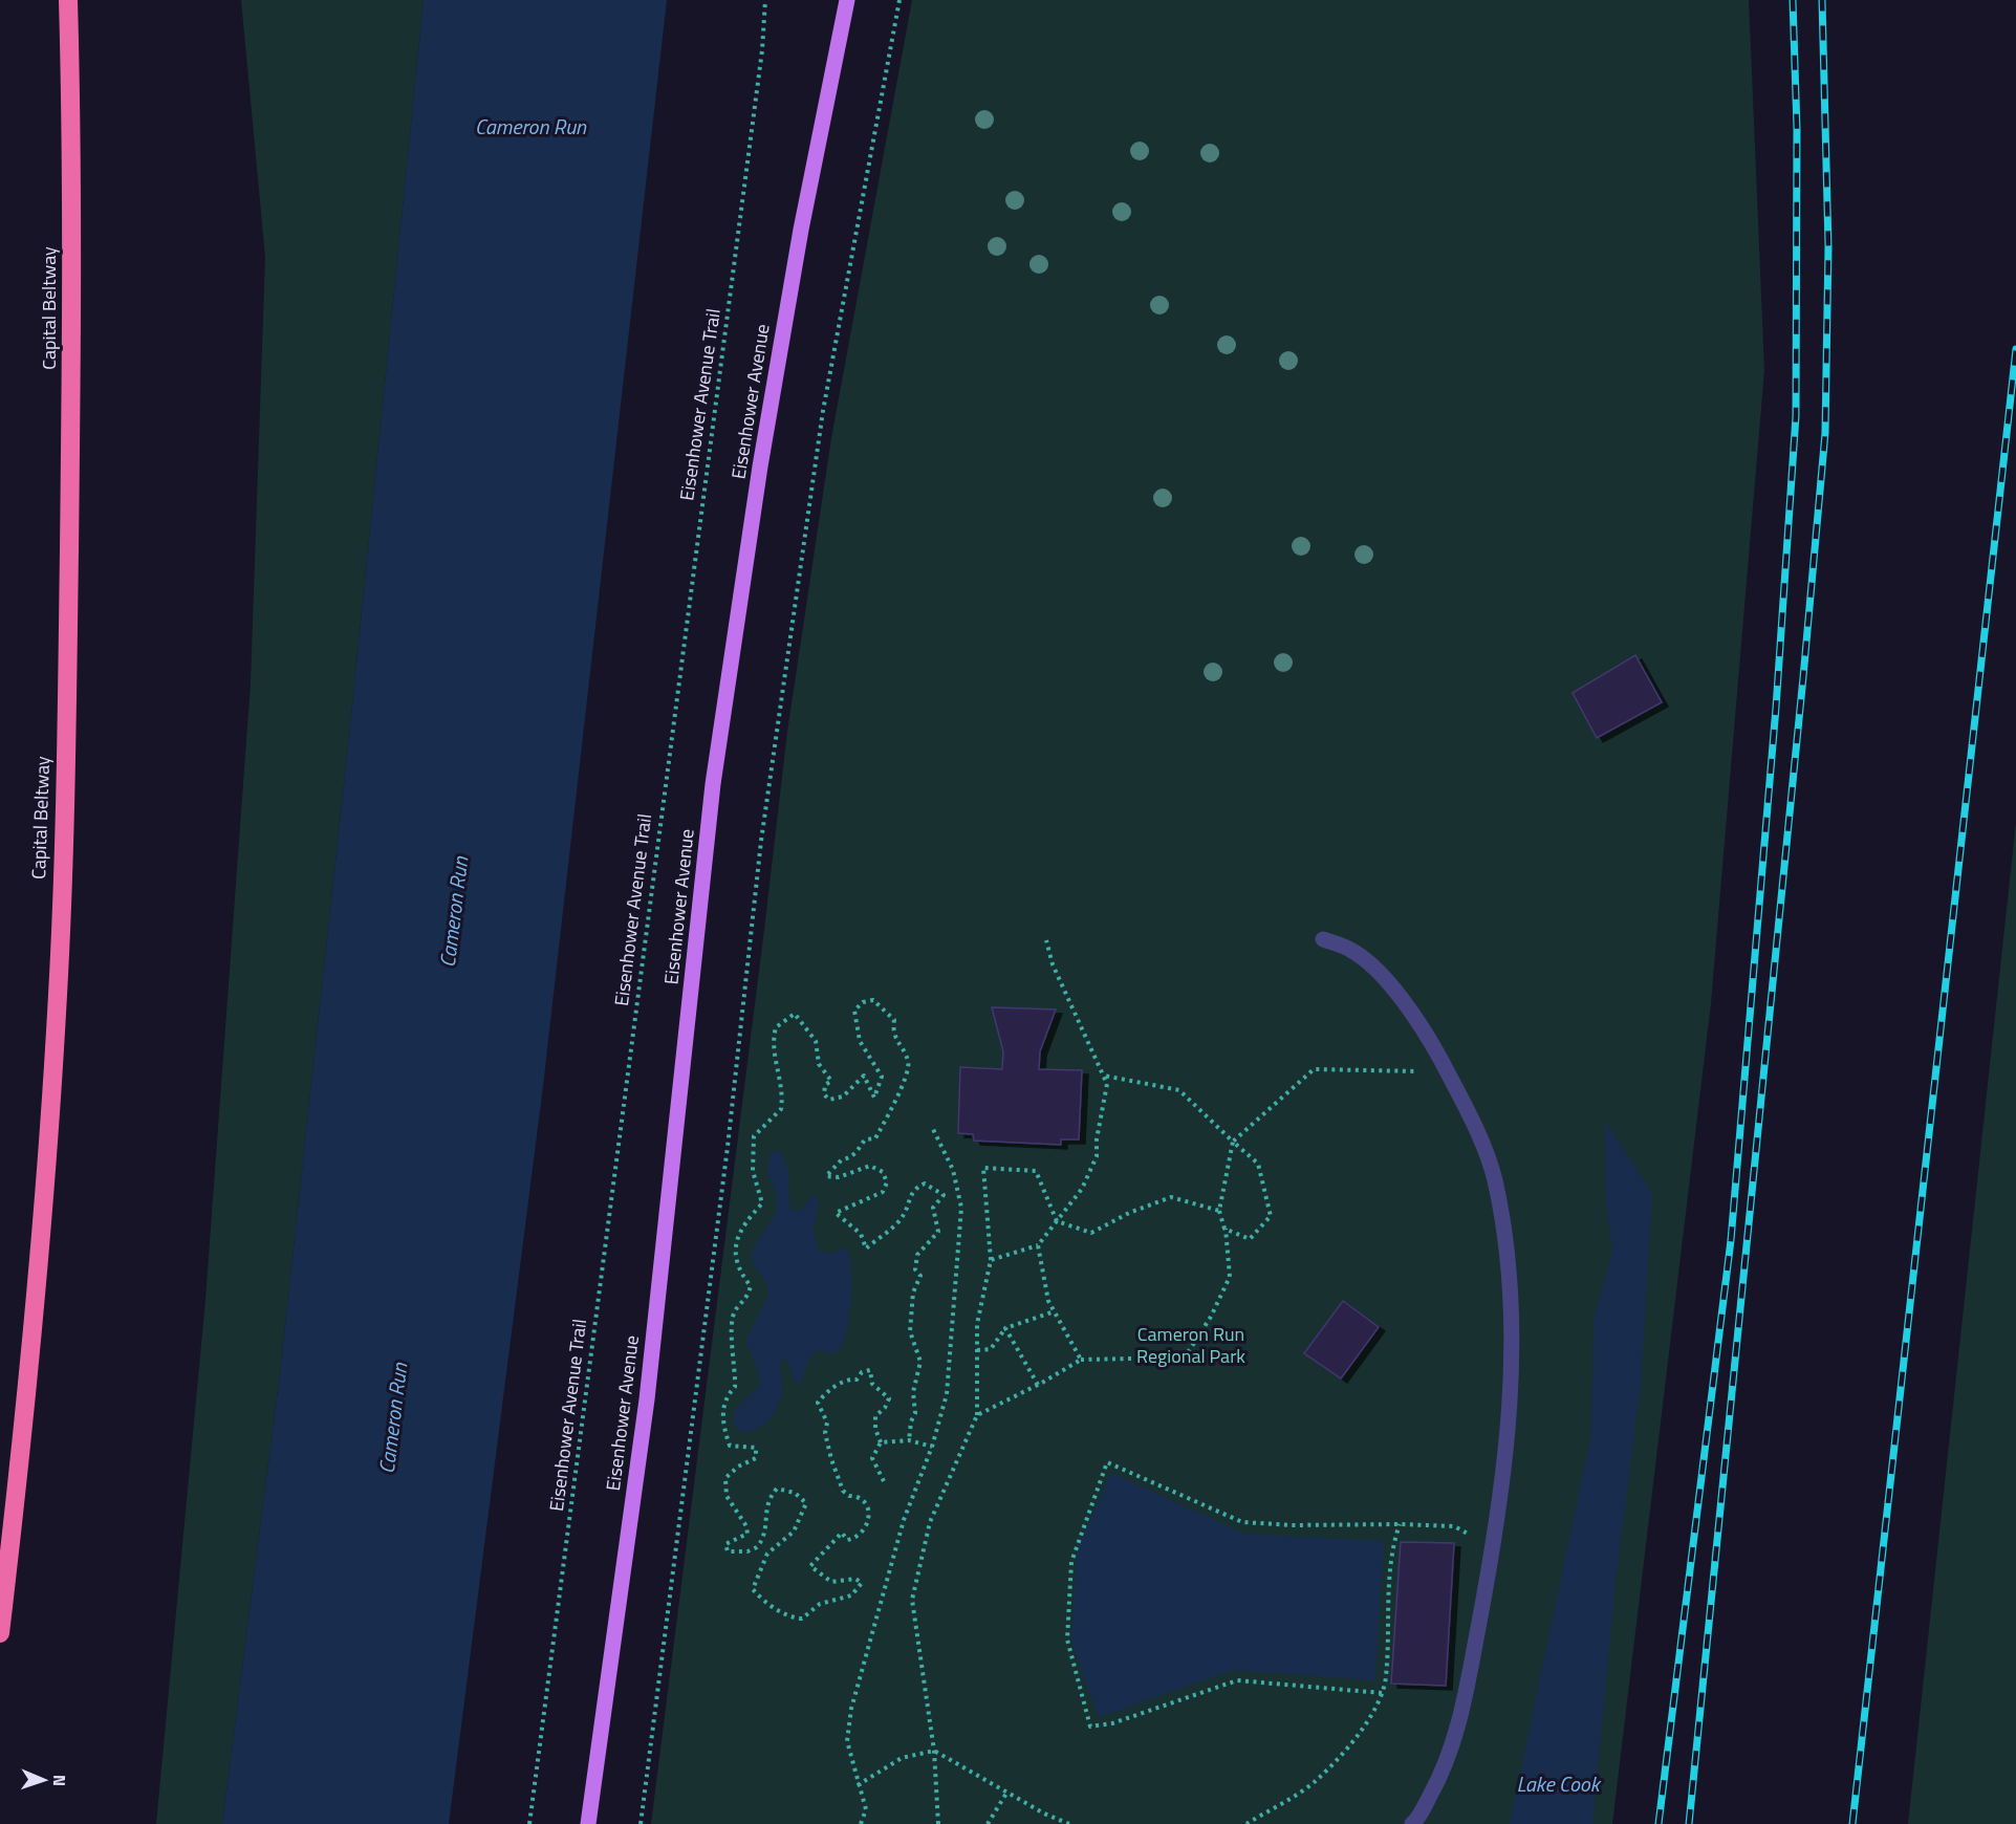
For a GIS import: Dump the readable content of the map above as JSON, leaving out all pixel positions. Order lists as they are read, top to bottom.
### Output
{
  "streets": {
    "highway": ["Capital Beltway"],
    "main road": ["Eisenhower Avenue"],
    "path": ["Eisenhower Avenue Trail"]
  },
  "water": ["Cameron Run", "Lake Cook"],
  "parks": ["Cameron Run Regional Park"],
  "north": "right"
}
